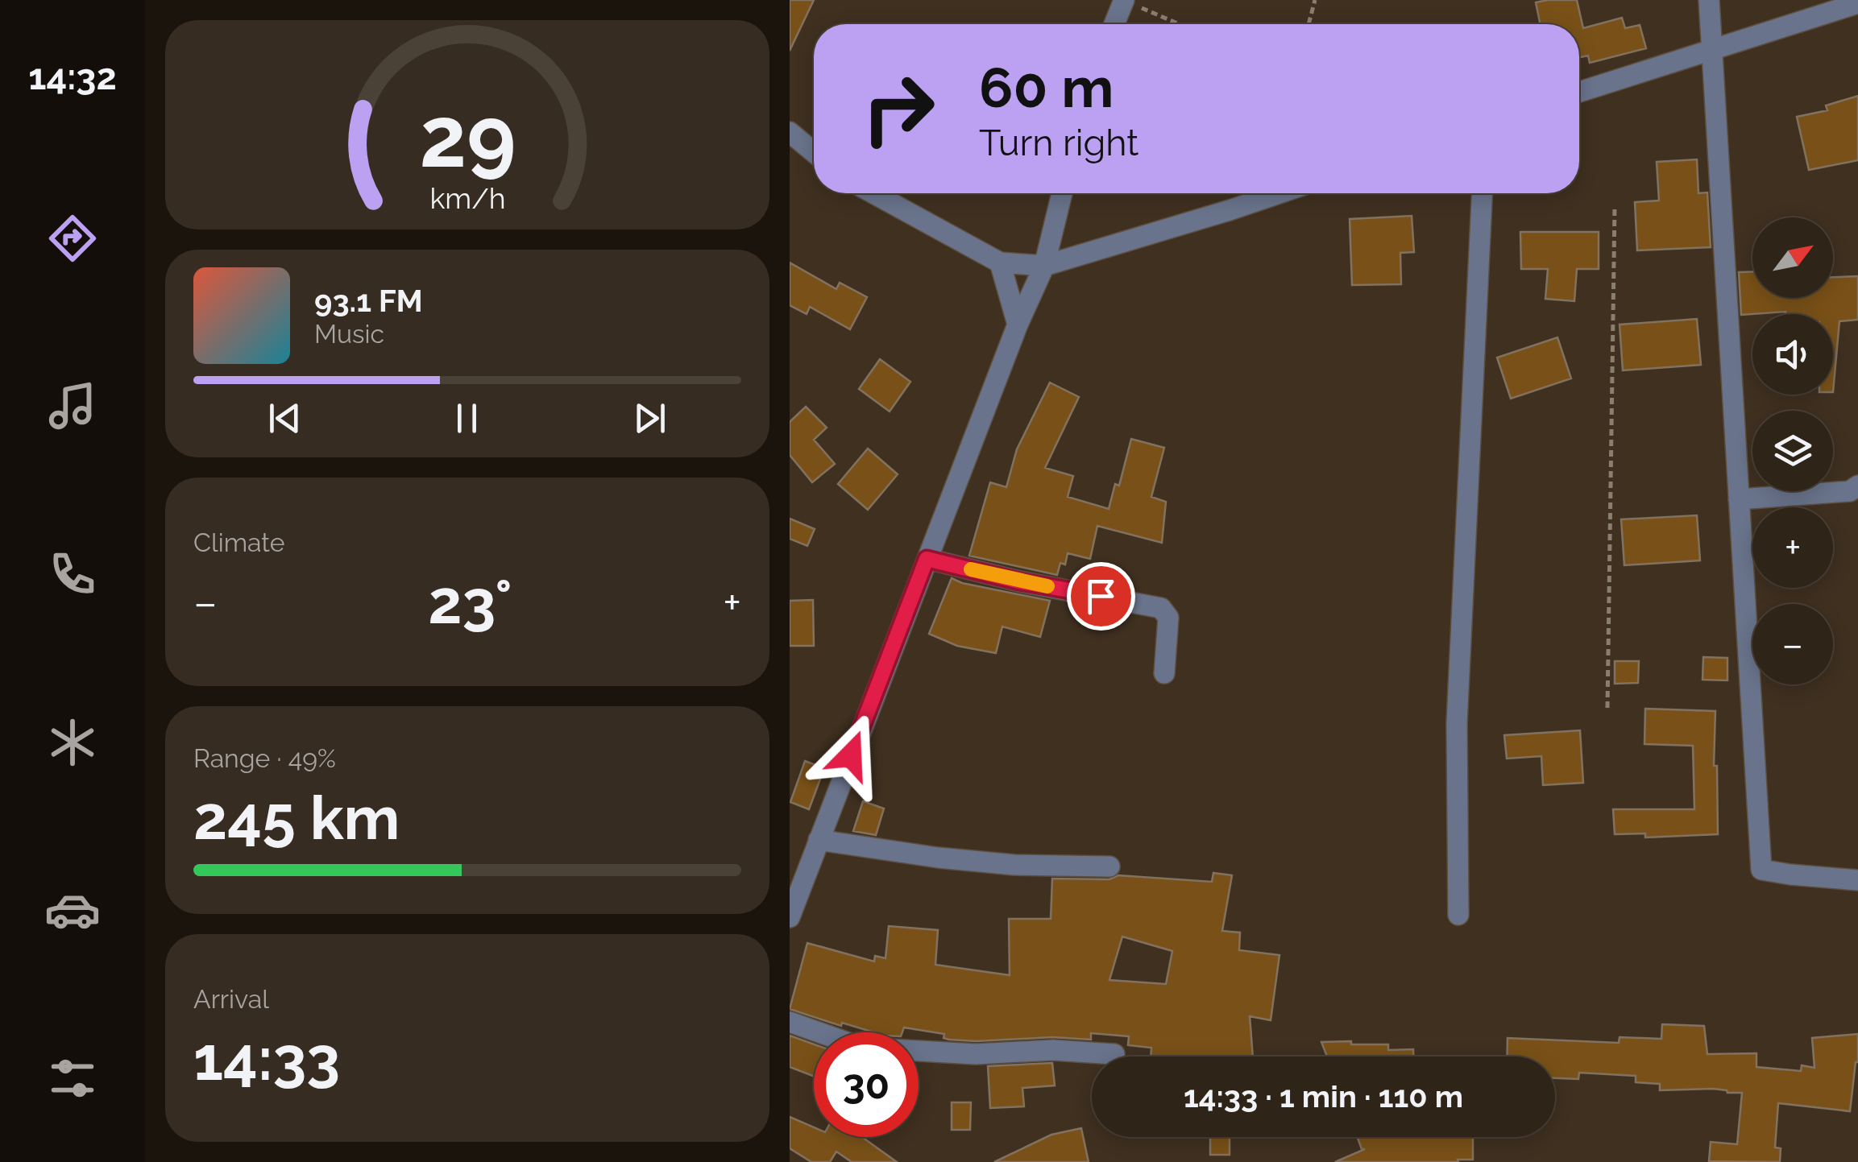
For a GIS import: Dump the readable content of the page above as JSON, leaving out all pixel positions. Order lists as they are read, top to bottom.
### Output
{
  "north": "top right",
  "page": {
    "tabs": "14:32",
    "turn": ["60 m", "Turn right"],
    "map_buttons": ["+", "−"],
    "song": ["93.1 FM", "Music"],
    "tile": [
      "Climate",
      ["Range · 49%", "245 km"],
      ["Arrival", "14:33"]
    ],
    "heat": ["−", "23°", "+"],
    "limit": "30",
    "trip": "14:33 · 1 min · 110 m",
    "gauge": ["29", "km/h"]
  }
}
